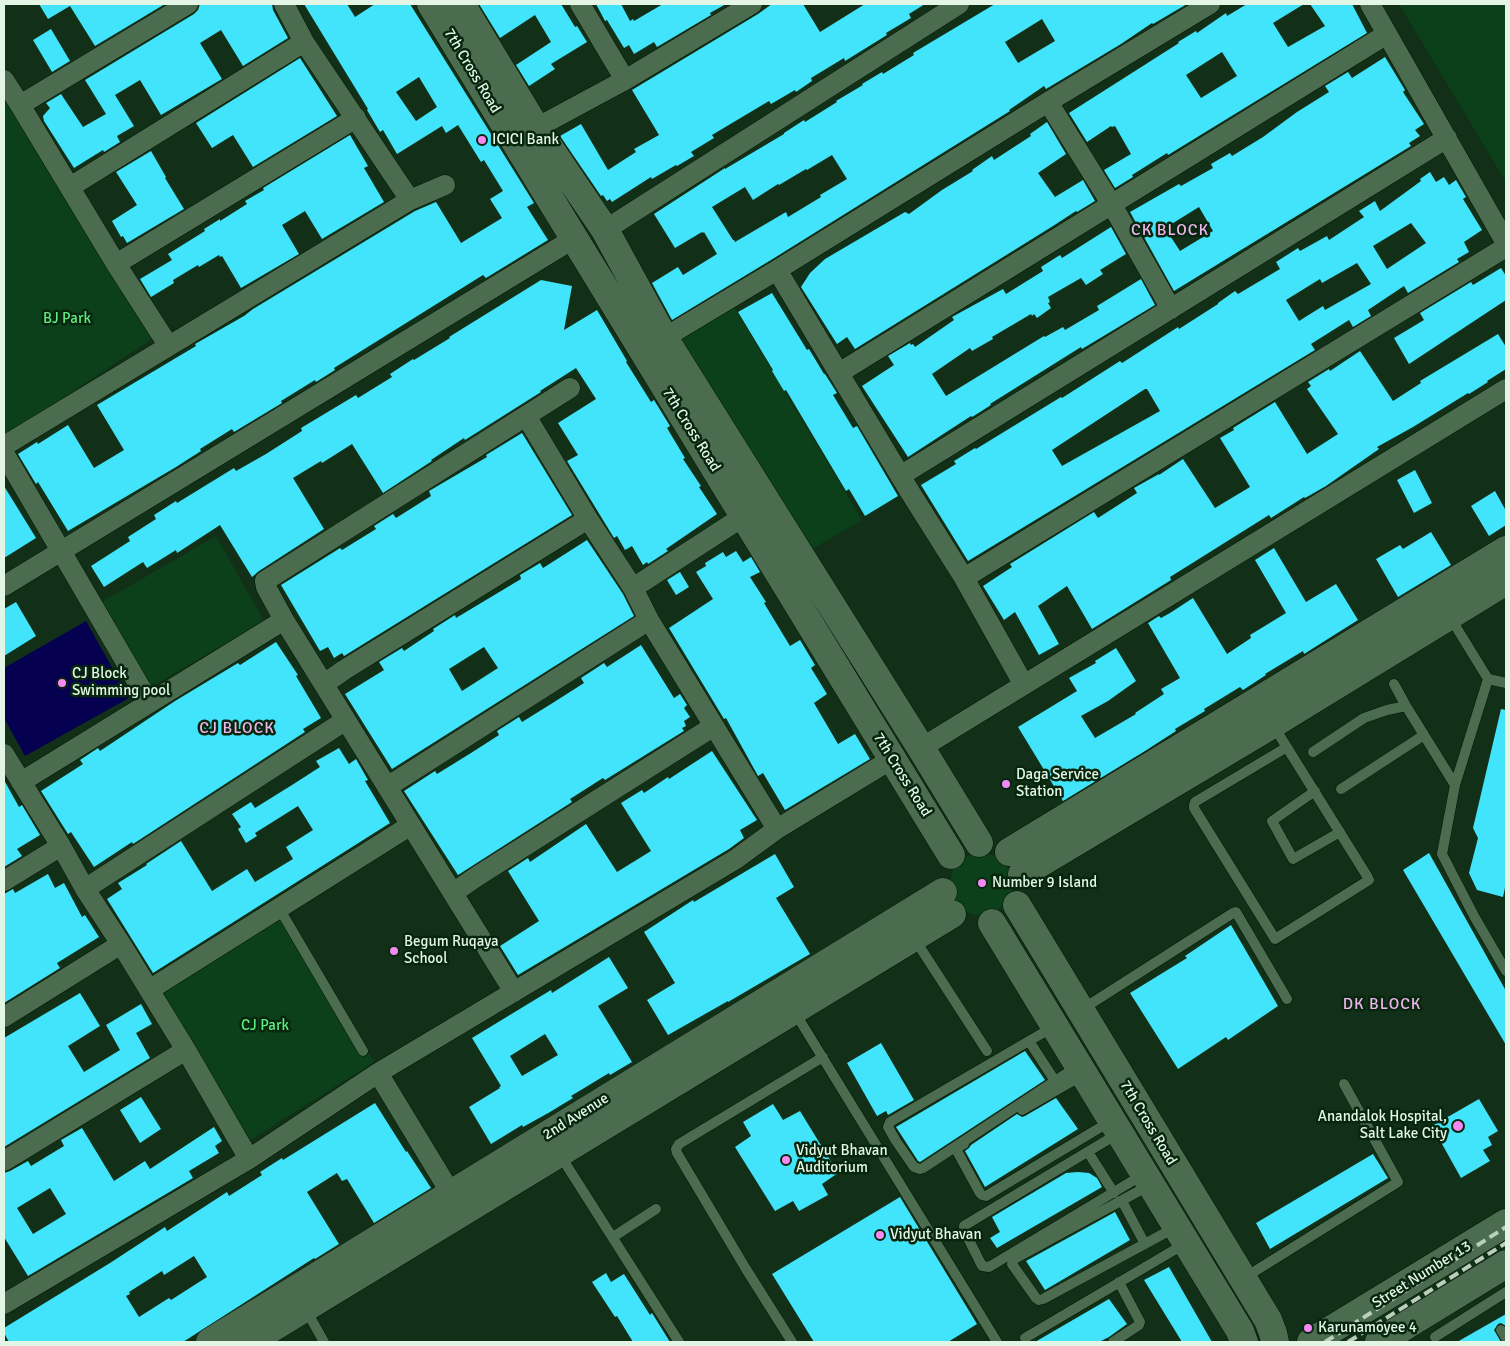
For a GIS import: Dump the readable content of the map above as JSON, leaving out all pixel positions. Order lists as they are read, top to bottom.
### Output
{
  "streets": {
    "street": ["7th Cross Road", "2nd Avenue", "Street Number 13"]
  },
  "crossings": [
    ["7th Cross Road", "2nd Avenue"]
  ],
  "districts": ["CK BLOCK", "CJ BLOCK", "DK BLOCK"],
  "parks": ["BJ Park", "CJ Park"],
  "places": [
    "ICICI Bank",
    "CJ Block Swimming pool",
    "Daga Service Station",
    "Number 9 Island",
    "Begum Ruqaya School",
    "Anandalok Hospital, Salt Lake City",
    "Vidyut Bhavan Auditorium",
    "Vidyut Bhavan",
    "Karunamoyee 4"
  ]
}
